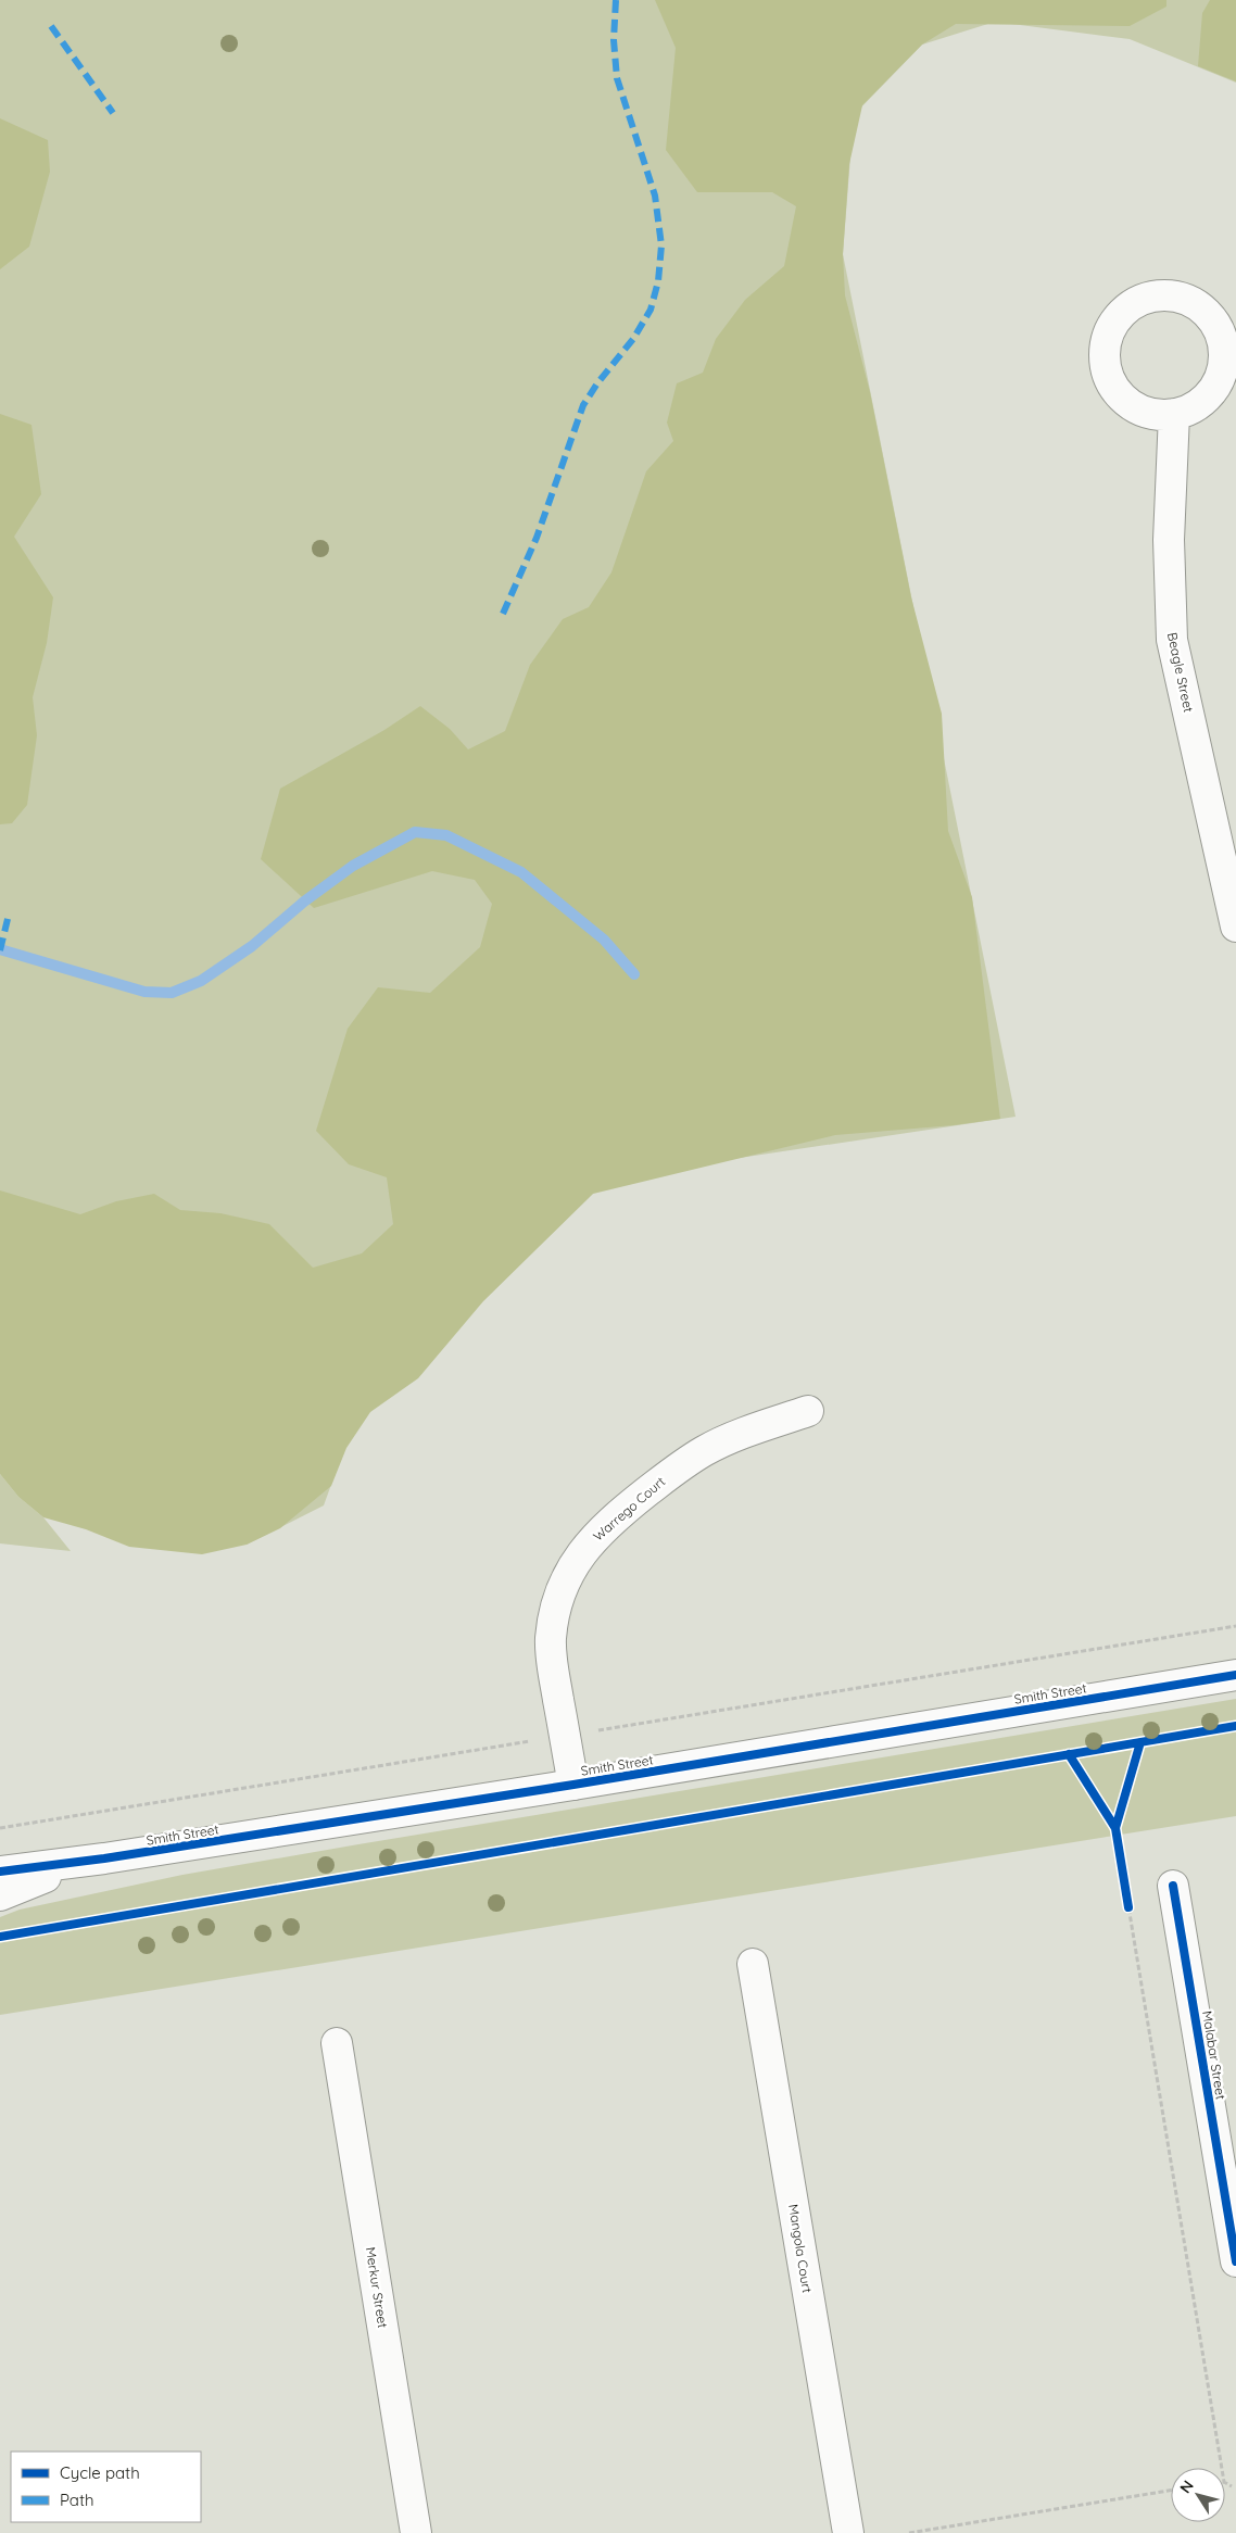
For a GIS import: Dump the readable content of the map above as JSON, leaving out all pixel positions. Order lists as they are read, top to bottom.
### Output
{
  "streets": {
    "street": [
      "Beagle Street",
      "Warrego Court",
      "Smith Street",
      "Malabar Street",
      "Mangola Court",
      "Merkur Street"
    ]
  },
  "crossings": [
    ["Warrego Court", "Smith Street"]
  ],
  "legend": ["Cycle path", "Path"],
  "north": "top left"
}
